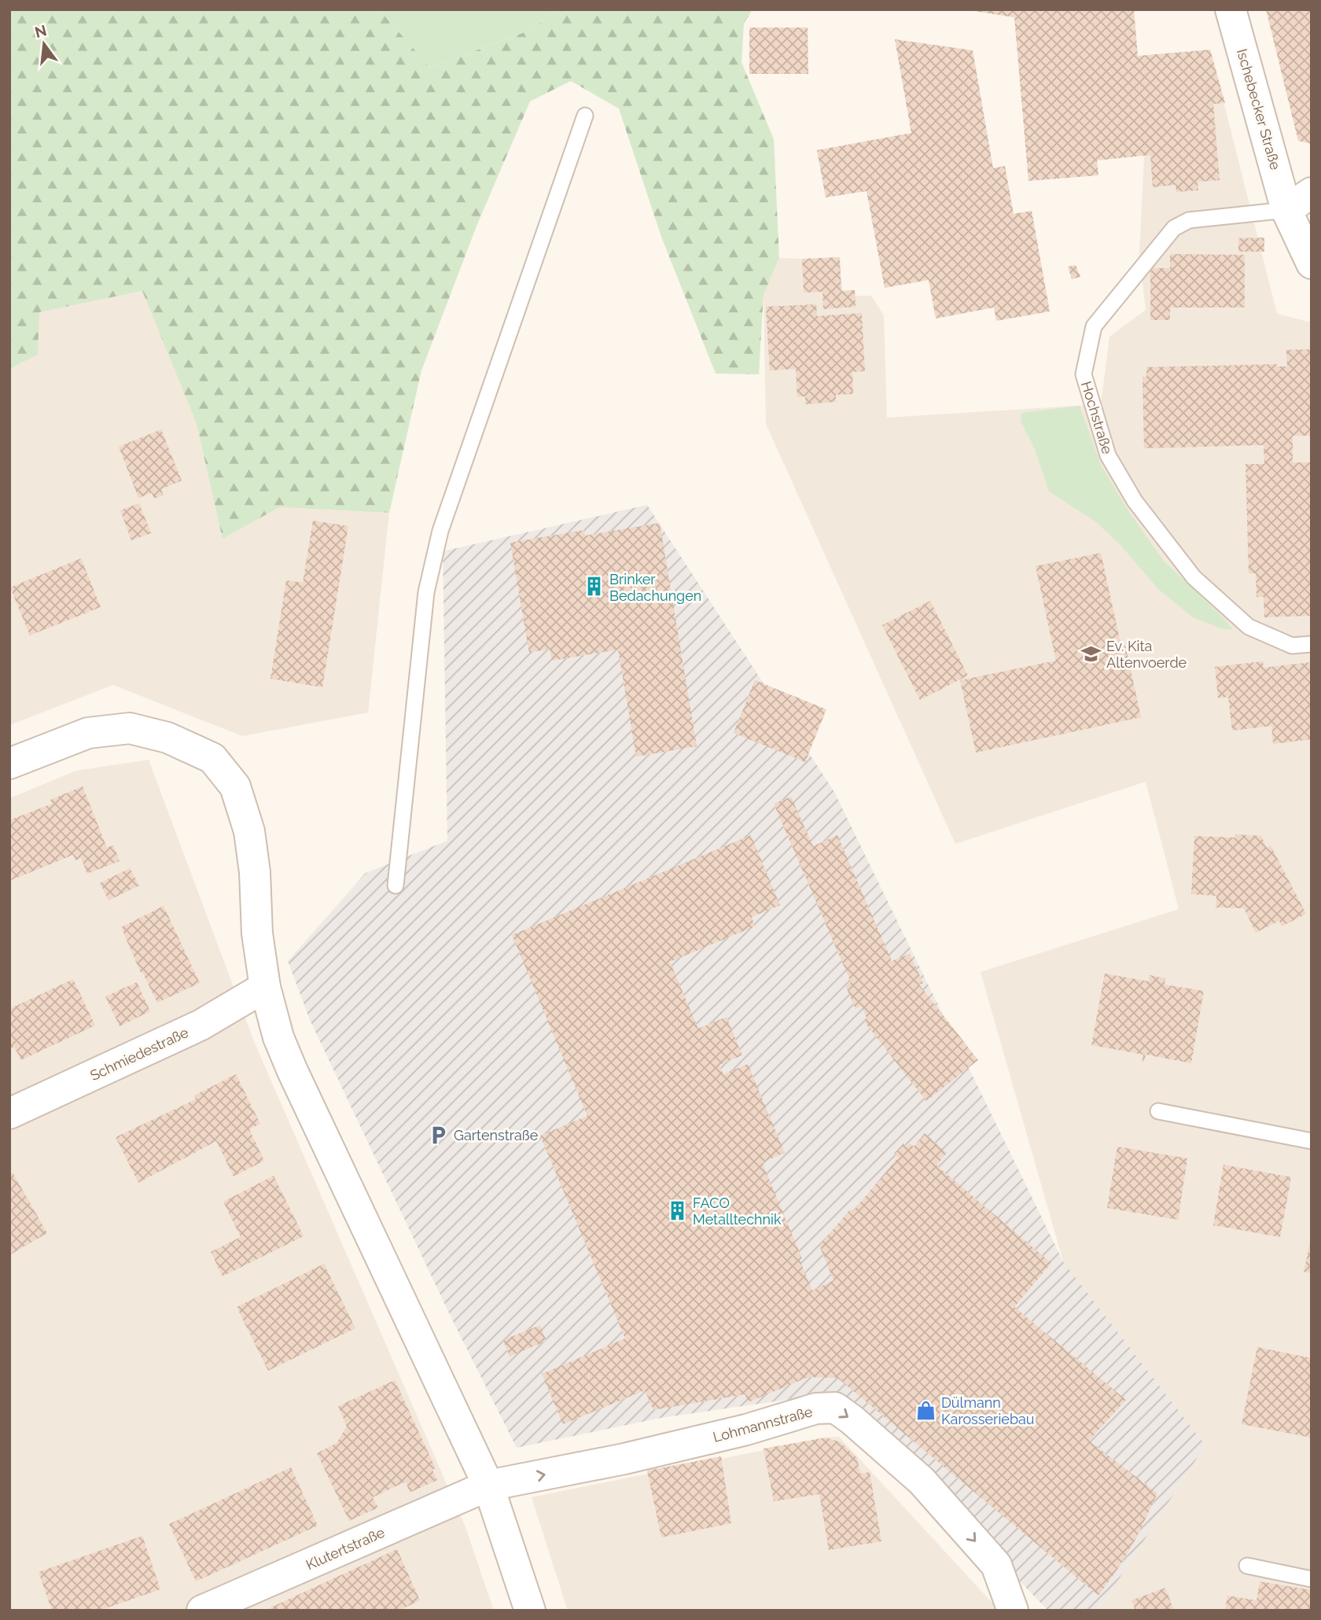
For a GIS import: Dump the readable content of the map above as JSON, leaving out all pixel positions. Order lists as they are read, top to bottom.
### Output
{
  "streets": {
    "street": [
      "Ischebecker Straße",
      "Schmiedestraße",
      "Lohmannstraße",
      "Klutertstraße"
    ],
    "lane": ["Hochstraße"]
  },
  "crossings": [
    ["Ischebecker Straße", "Hochstraße"],
    ["Lohmannstraße", "Klutertstraße"]
  ],
  "one_way": ["Lohmannstraße"],
  "places": {
    "building": ["Brinker Bedachungen", "FACO Metalltechnik"],
    "school or university": ["Ev. Kita Altenvoerde"],
    "parking": ["Gartenstraße"],
    "shop": ["Dülmann Karosseriebau"]
  },
  "north": "top"
}
